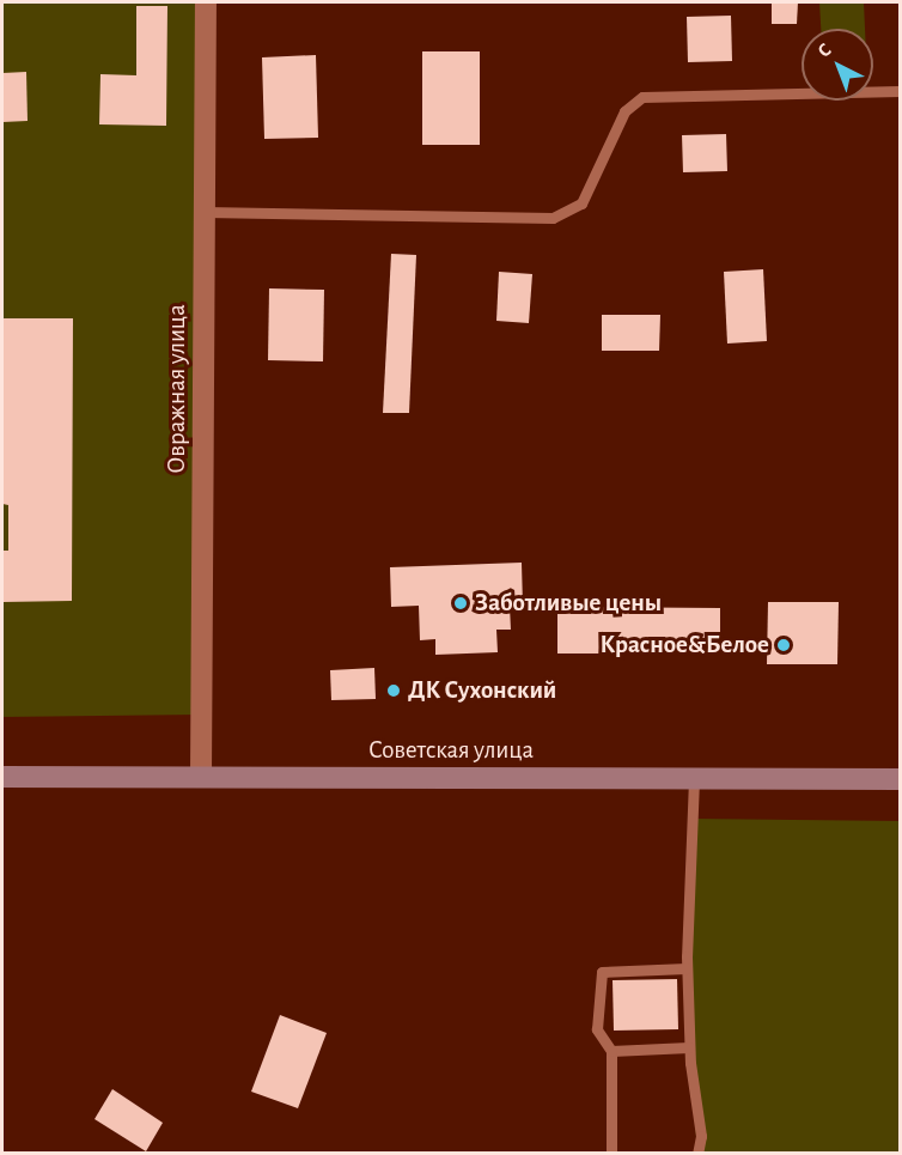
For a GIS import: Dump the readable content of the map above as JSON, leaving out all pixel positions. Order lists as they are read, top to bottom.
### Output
{
  "streets": {
    "main road": ["Советская улица"],
    "street": ["Овражная улица"]
  },
  "crossings": [
    ["Овражная улица", "Советская улица"]
  ],
  "places": ["Заботливые цены", "Красное&Белое", "ДК Сухонский"],
  "north": "top left"
}
